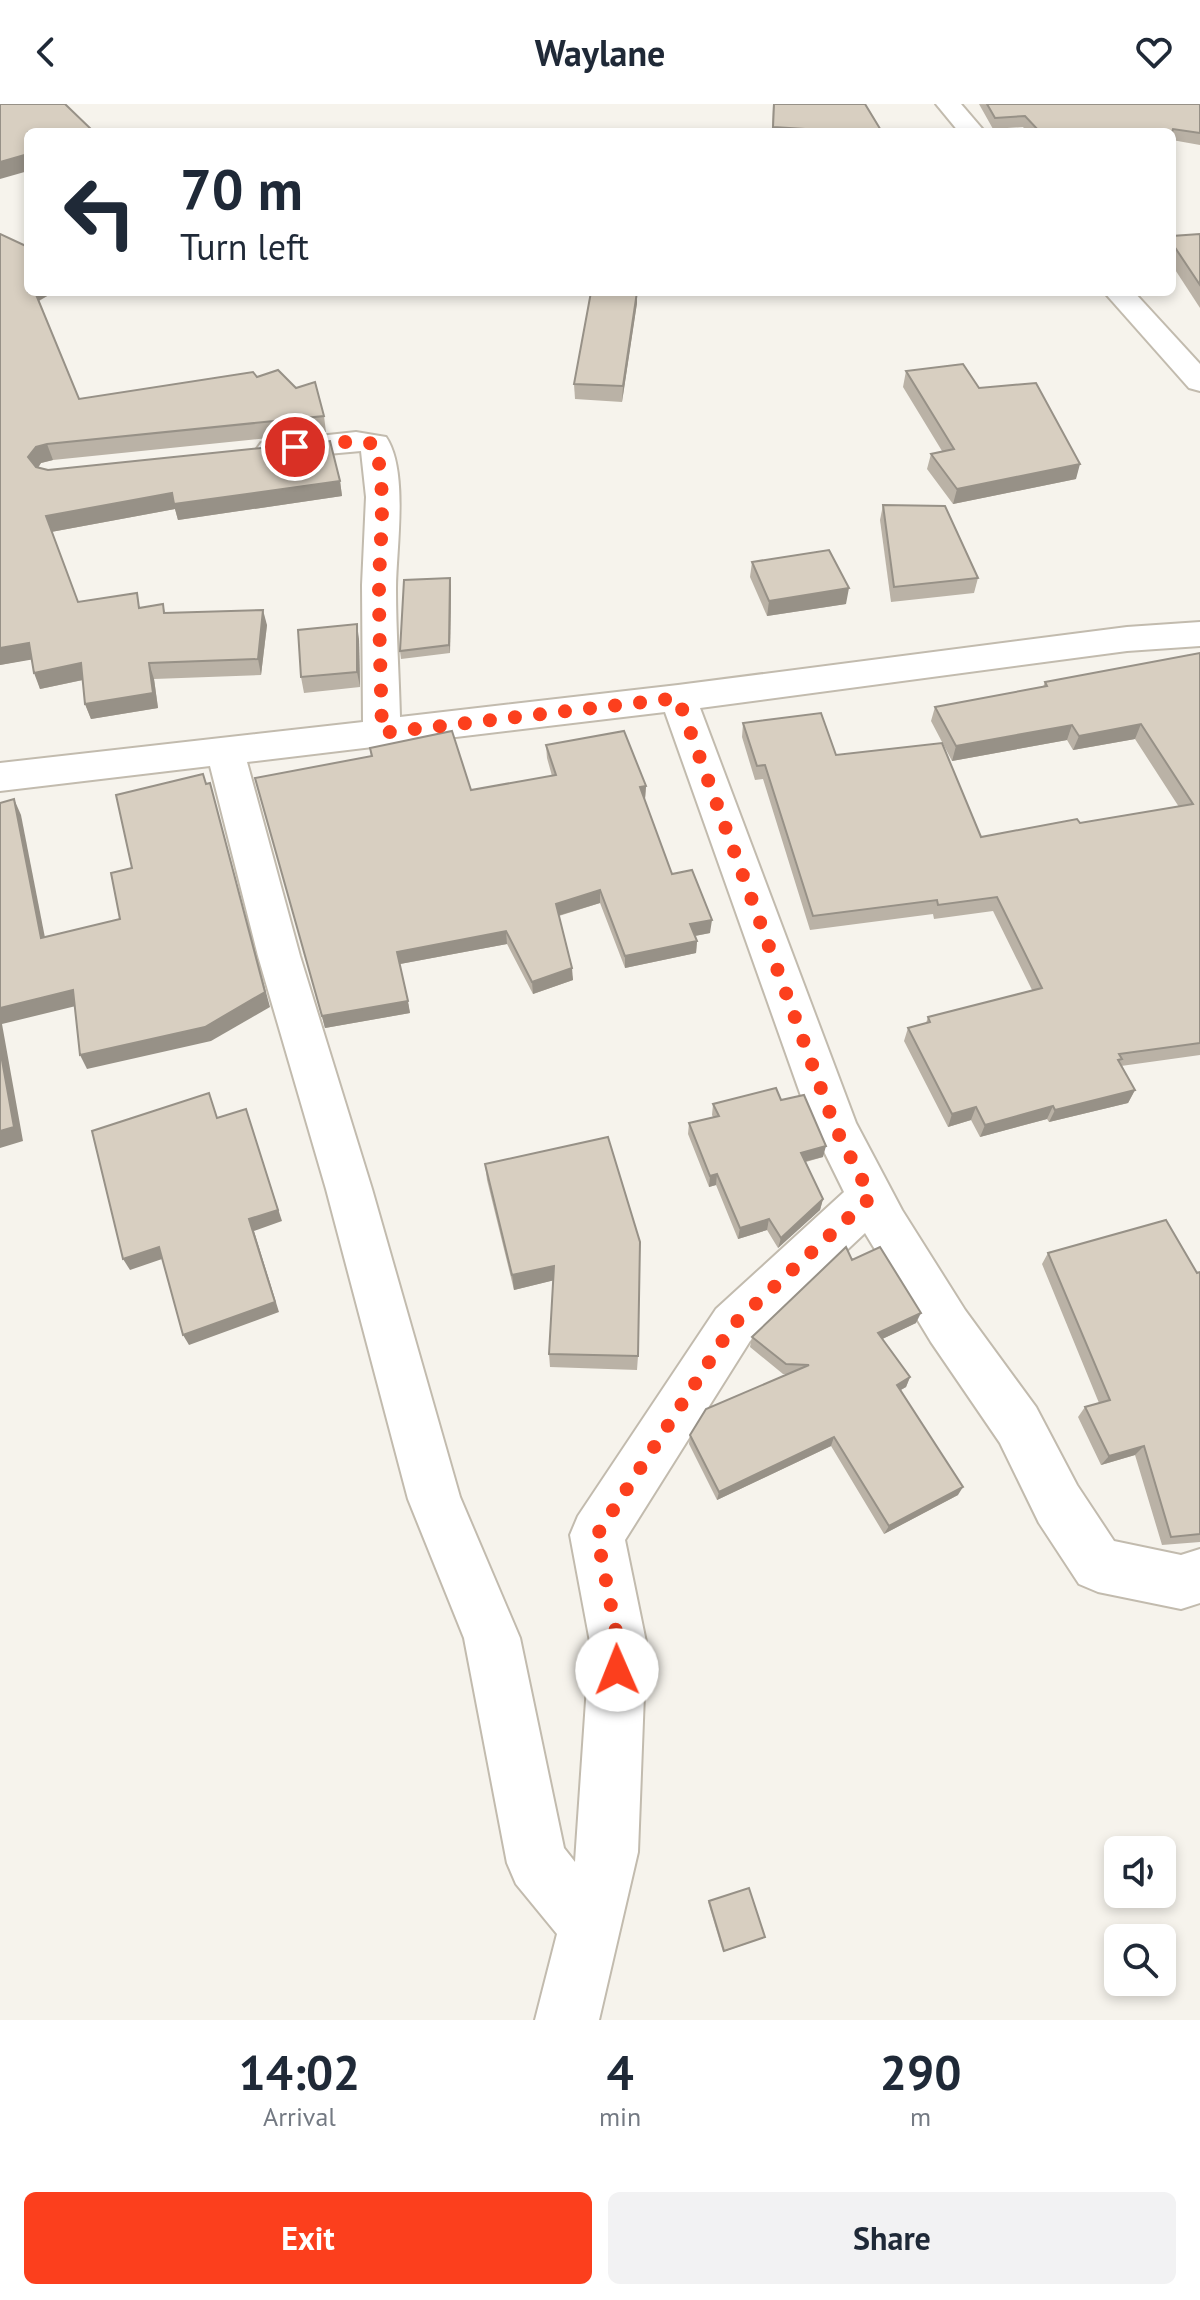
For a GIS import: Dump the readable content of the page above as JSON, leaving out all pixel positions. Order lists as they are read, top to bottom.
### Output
{
  "page": {
    "header": "Waylane",
    "turn": ["70 m", "Turn left"],
    "eta": [
      "14:02",
      "Arrival",
      "4",
      "min",
      "290",
      "m"
    ],
    "buttons": ["Exit", "Share"]
  }
}
